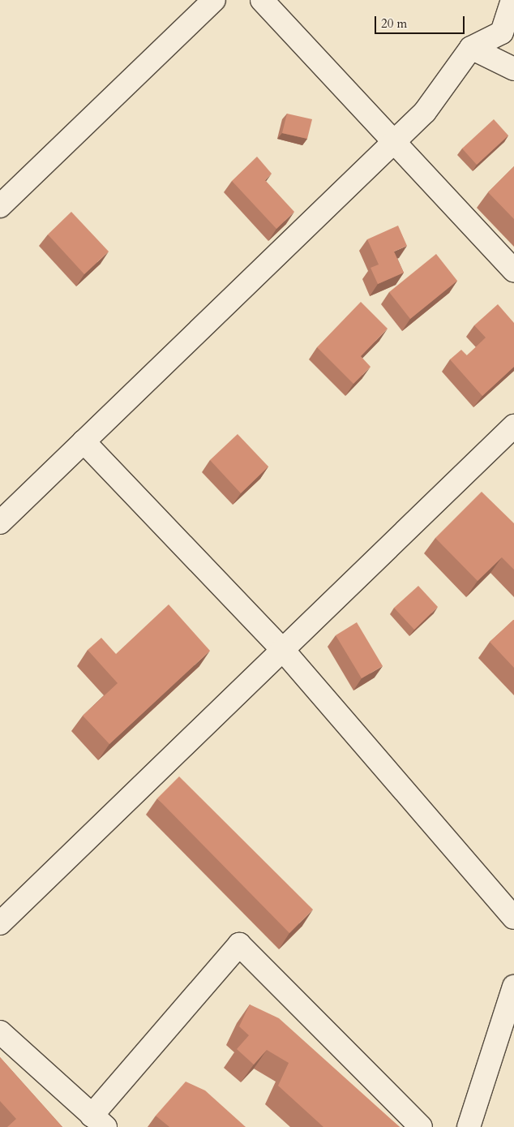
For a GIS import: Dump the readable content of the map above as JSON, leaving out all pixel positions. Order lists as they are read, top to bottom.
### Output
{
  "scale_bar": "20 m"
}
